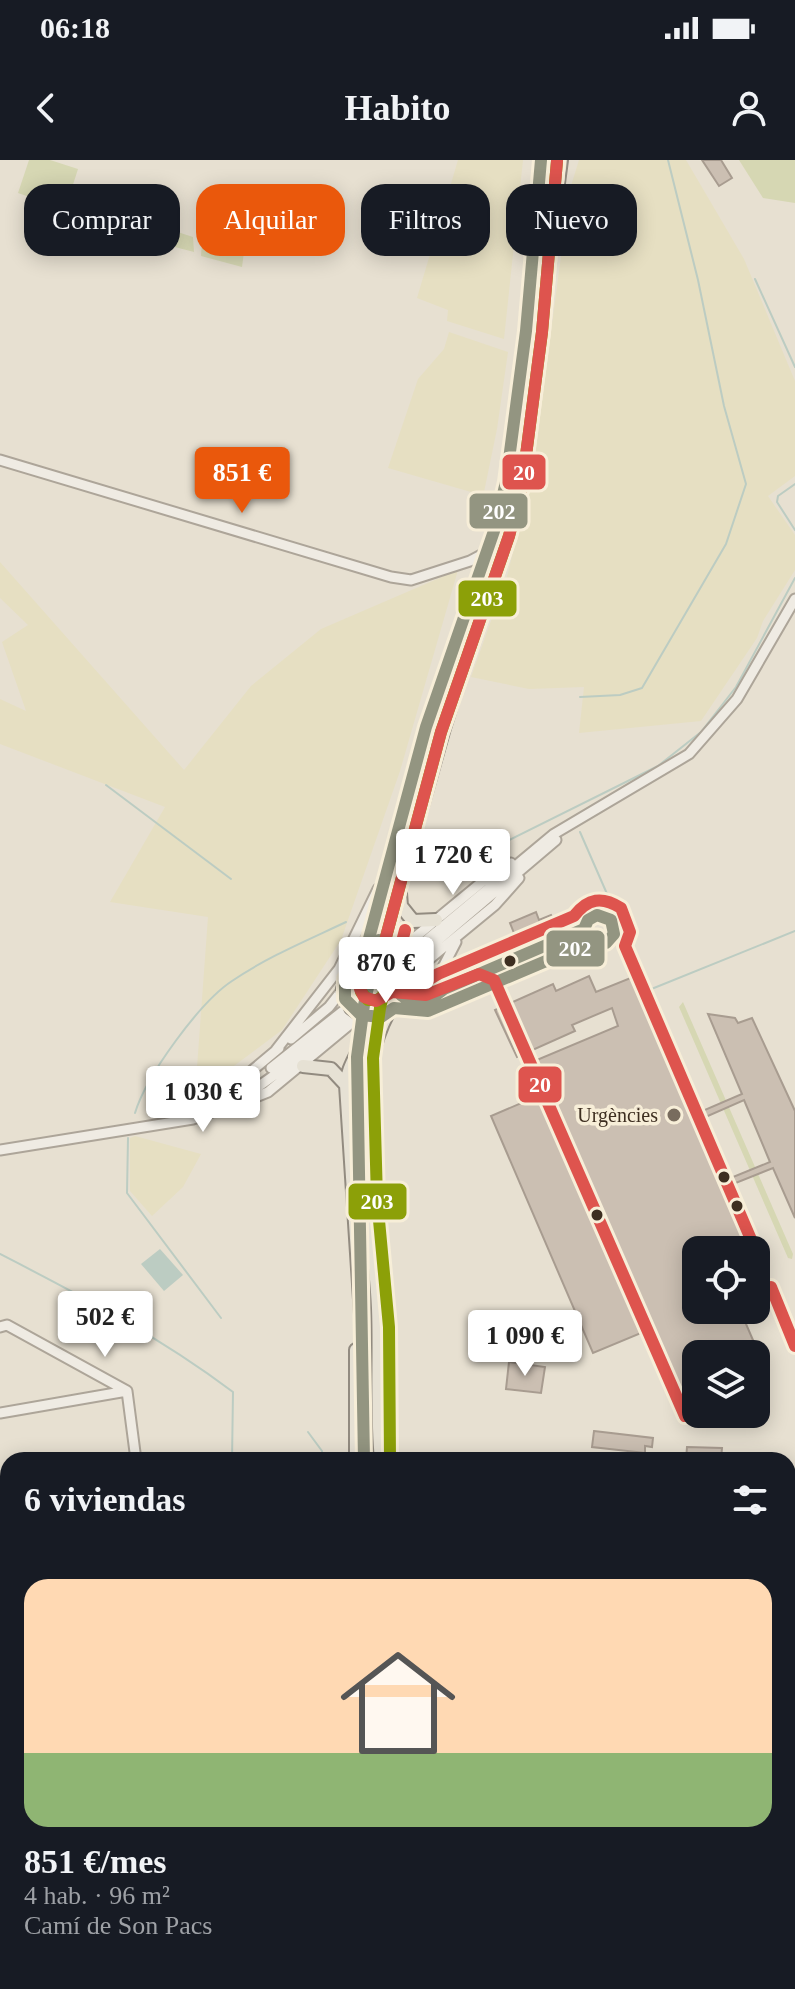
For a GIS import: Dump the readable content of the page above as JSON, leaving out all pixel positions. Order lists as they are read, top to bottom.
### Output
{
  "places": ["Urgències"],
  "lines": ["transit line 202", "transit line 203", "transit line 20"],
  "page": {
    "status": "06:18",
    "header": "Habito",
    "chip": [
      "Comprar",
      "Alquilar",
      "Filtros",
      "Nuevo"
    ],
    "price": [
      "851 €",
      "1 720 €",
      "870 €",
      "1 030 €",
      "502 €",
      "1 090 €"
    ],
    "heading": "6 viviendas",
    "list": [
      {
        "name": "851 €/mes",
        "note": "4 hab. · 96 m² · Camí de Son Pacs"
      }
    ]
  }
}
